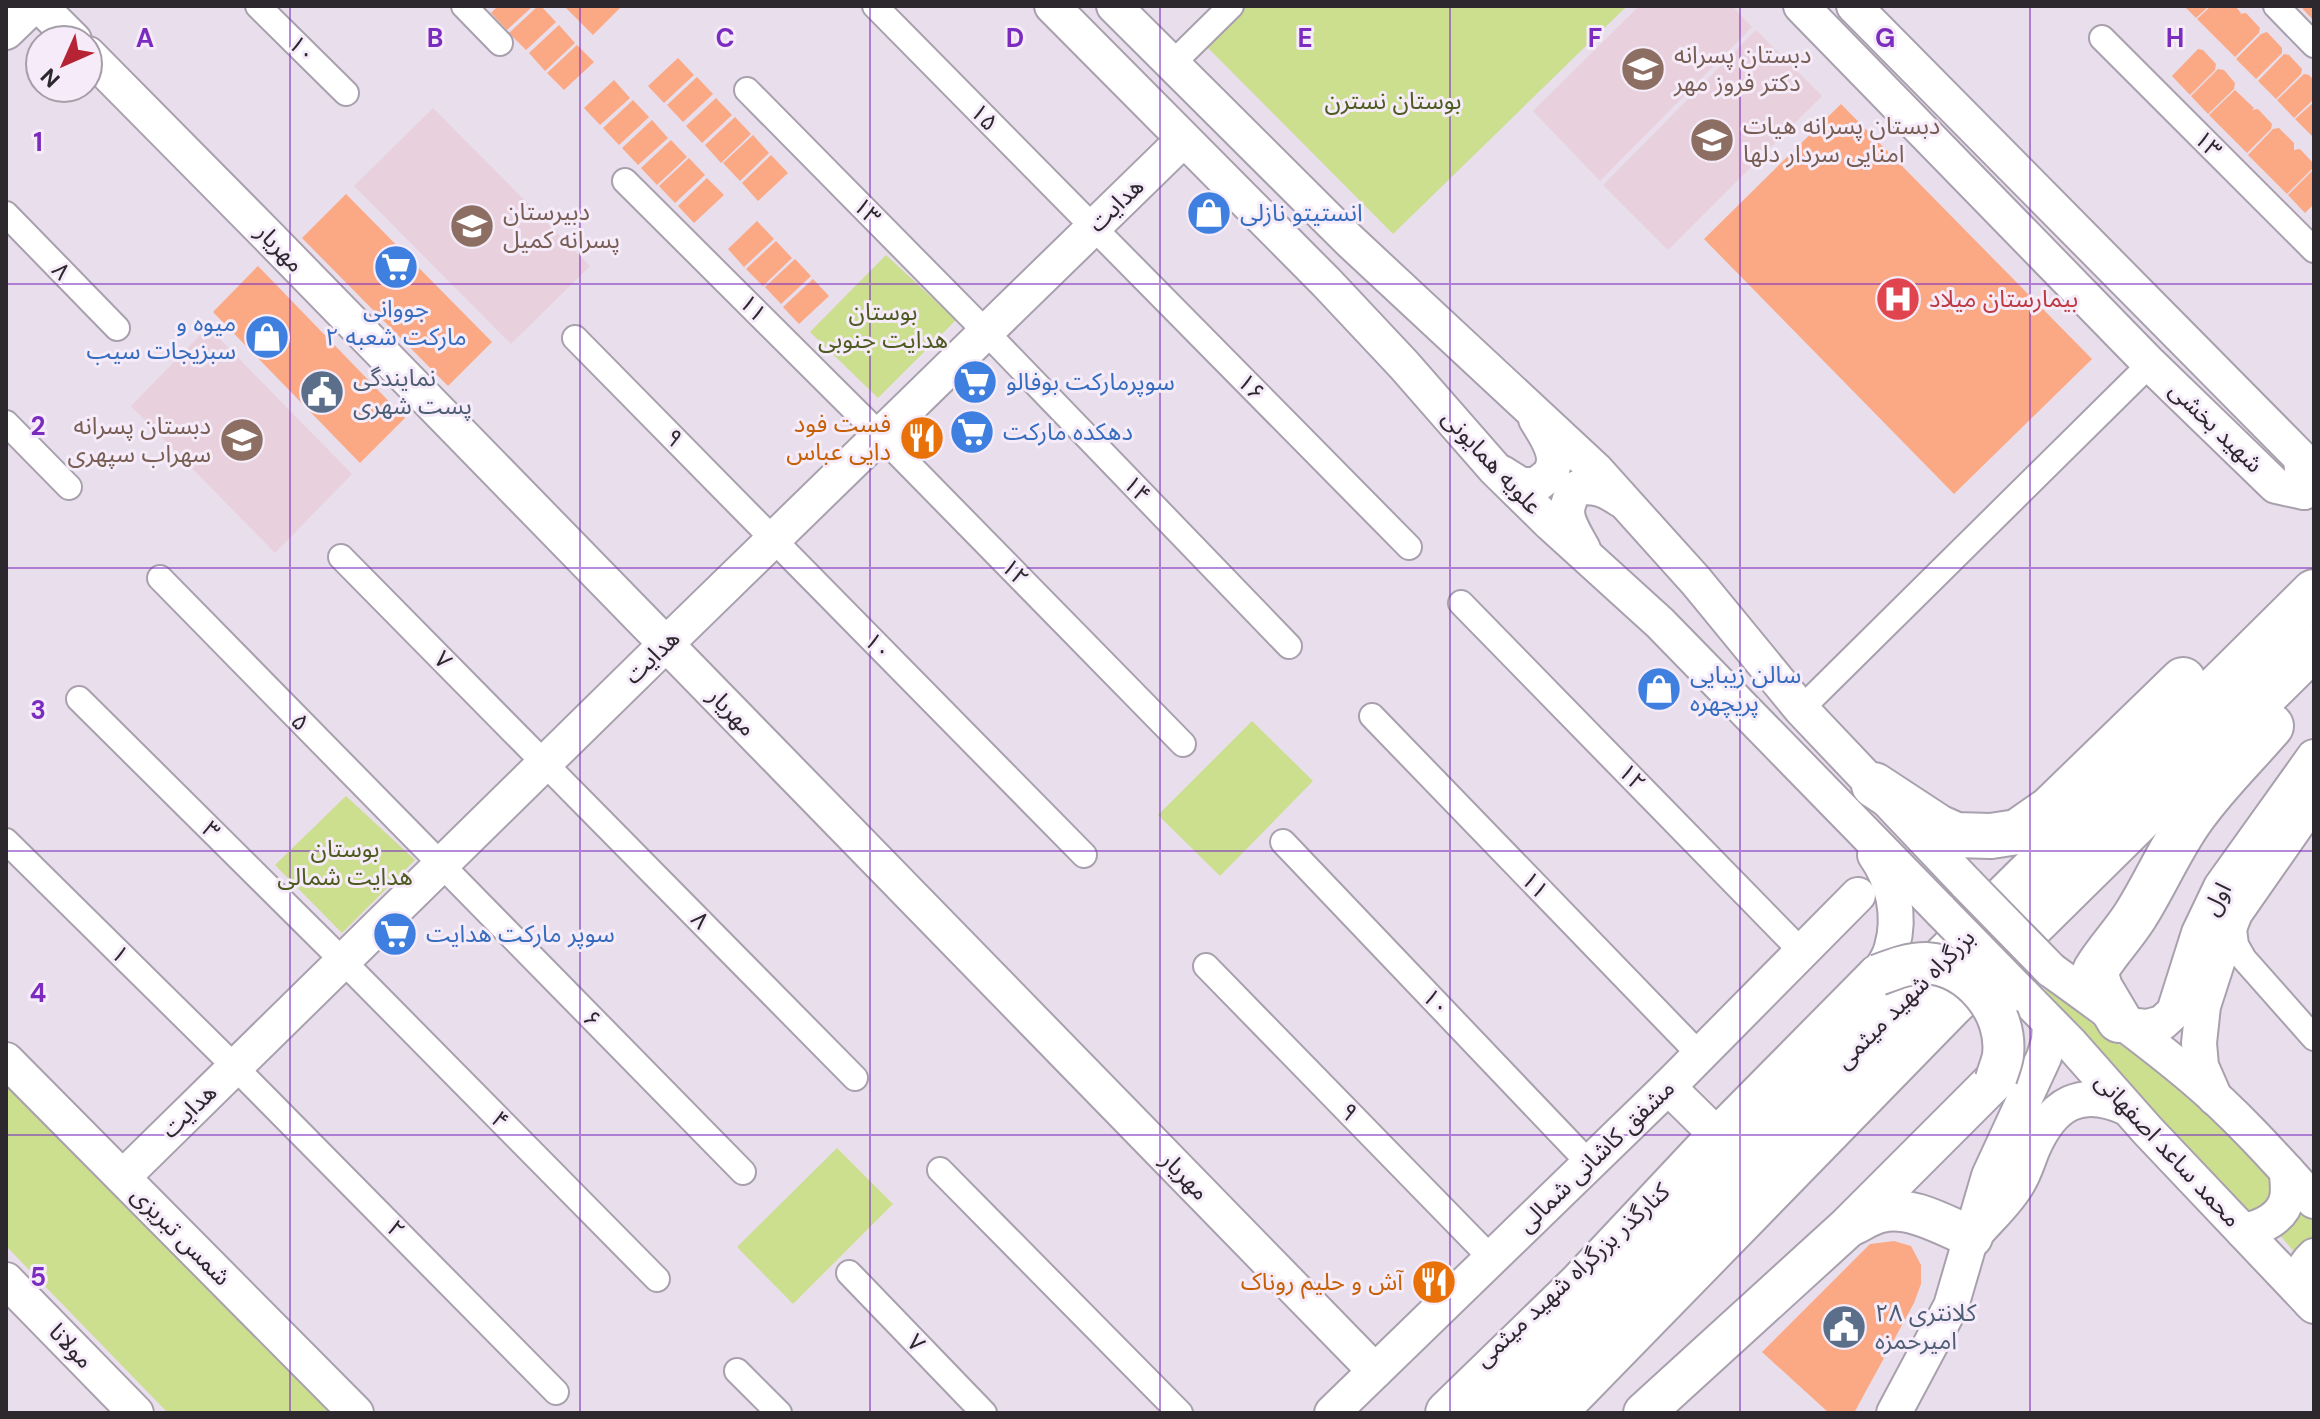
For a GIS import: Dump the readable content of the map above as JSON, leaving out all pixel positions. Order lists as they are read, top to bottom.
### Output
{
  "streets": {
    "highway": ["بزرگراه شهید میثمی"],
    "main road": ["کنارگذر بزرگراه شهید میثمی"],
    "street": [
      "۱۰",
      "۱۵",
      "۱۳",
      "هدایت",
      "مهریار",
      "۸",
      "۱۱",
      "۱۶",
      "شهید بخشی",
      "۹",
      "علویه همایونی",
      "۱۴",
      "۱۲",
      "۷",
      "۵",
      "۳",
      "اول",
      "۱",
      "۶",
      "۴",
      "محمد ساعد اصفهانی",
      "مشفق کاشانی شمالی",
      "۲",
      "شمس تبریزی",
      "مولانا"
    ]
  },
  "crossings": [
    ["۱۰", "هدایت"],
    ["۱۰", "۹"],
    ["۱۰", "مشفق کاشانی شمالی"],
    ["۱۵", "هدایت"],
    ["۱۵", "۱۶"],
    ["۱۳", "هدایت"],
    ["۱۳", "۱۴"],
    ["هدایت", "مهریار"],
    ["هدایت", "۸"],
    ["هدایت", "۱۱"],
    ["هدایت", "۱۶"],
    ["هدایت", "۹"],
    ["هدایت", "علویه همایونی"],
    ["هدایت", "۱۴"],
    ["هدایت", "۱۲"],
    ["هدایت", "۷"],
    ["هدایت", "۵"],
    ["هدایت", "۳"],
    ["هدایت", "۱"],
    ["هدایت", "۶"],
    ["هدایت", "۴"],
    ["هدایت", "۲"],
    ["هدایت", "شمس تبریزی"],
    ["مهریار", "مشفق کاشانی شمالی"],
    ["۸", "۷"],
    ["۱۱", "۱۲"],
    ["۱۱", "مشفق کاشانی شمالی"],
    ["۹", "مشفق کاشانی شمالی"],
    ["علویه همایونی", "اول"],
    ["علویه همایونی", "محمد ساعد اصفهانی"],
    ["۱۲", "مشفق کاشانی شمالی"],
    ["۵", "۶"],
    ["۳", "۴"],
    ["۱", "۲"]
  ],
  "parks": ["بوستان نسترن", "بوستان هدایت جنوبی", "بوستان هدایت شمالی"],
  "places": {
    "school or university": [
      "دبستان پسرانه دکتر فروز مهر",
      "دبستان پسرانه هیات امنایی سردار دلها",
      "دبیرستان پسرانه کمیل",
      "دبستان پسرانه سهراب سپهری"
    ],
    "shop": ["انستیتو نازلی", "میوه و سبزیجات سیب", "سالن زیبایی پریچهره"],
    "supermarket": [
      "جووانی مارکت شعبه ۲",
      "سوپرمارکت بوفالو",
      "دهکده مارکت",
      "سوپر مارکت هدایت"
    ],
    "hospital": ["بیمارستان میلاد"],
    "public building": ["نمایندگی پست شهری", "کلانتری ۲۸ امیرحمزه"],
    "restaurant": ["فست فود دایی عباس", "آش و حلیم روناک"]
  },
  "north": "bottom left",
  "grid": {
    "columns": [
      "A",
      "B",
      "C",
      "D",
      "E",
      "F",
      "G",
      "H"
    ],
    "rows": [
      "1",
      "2",
      "3",
      "4",
      "5"
    ]
  }
}
